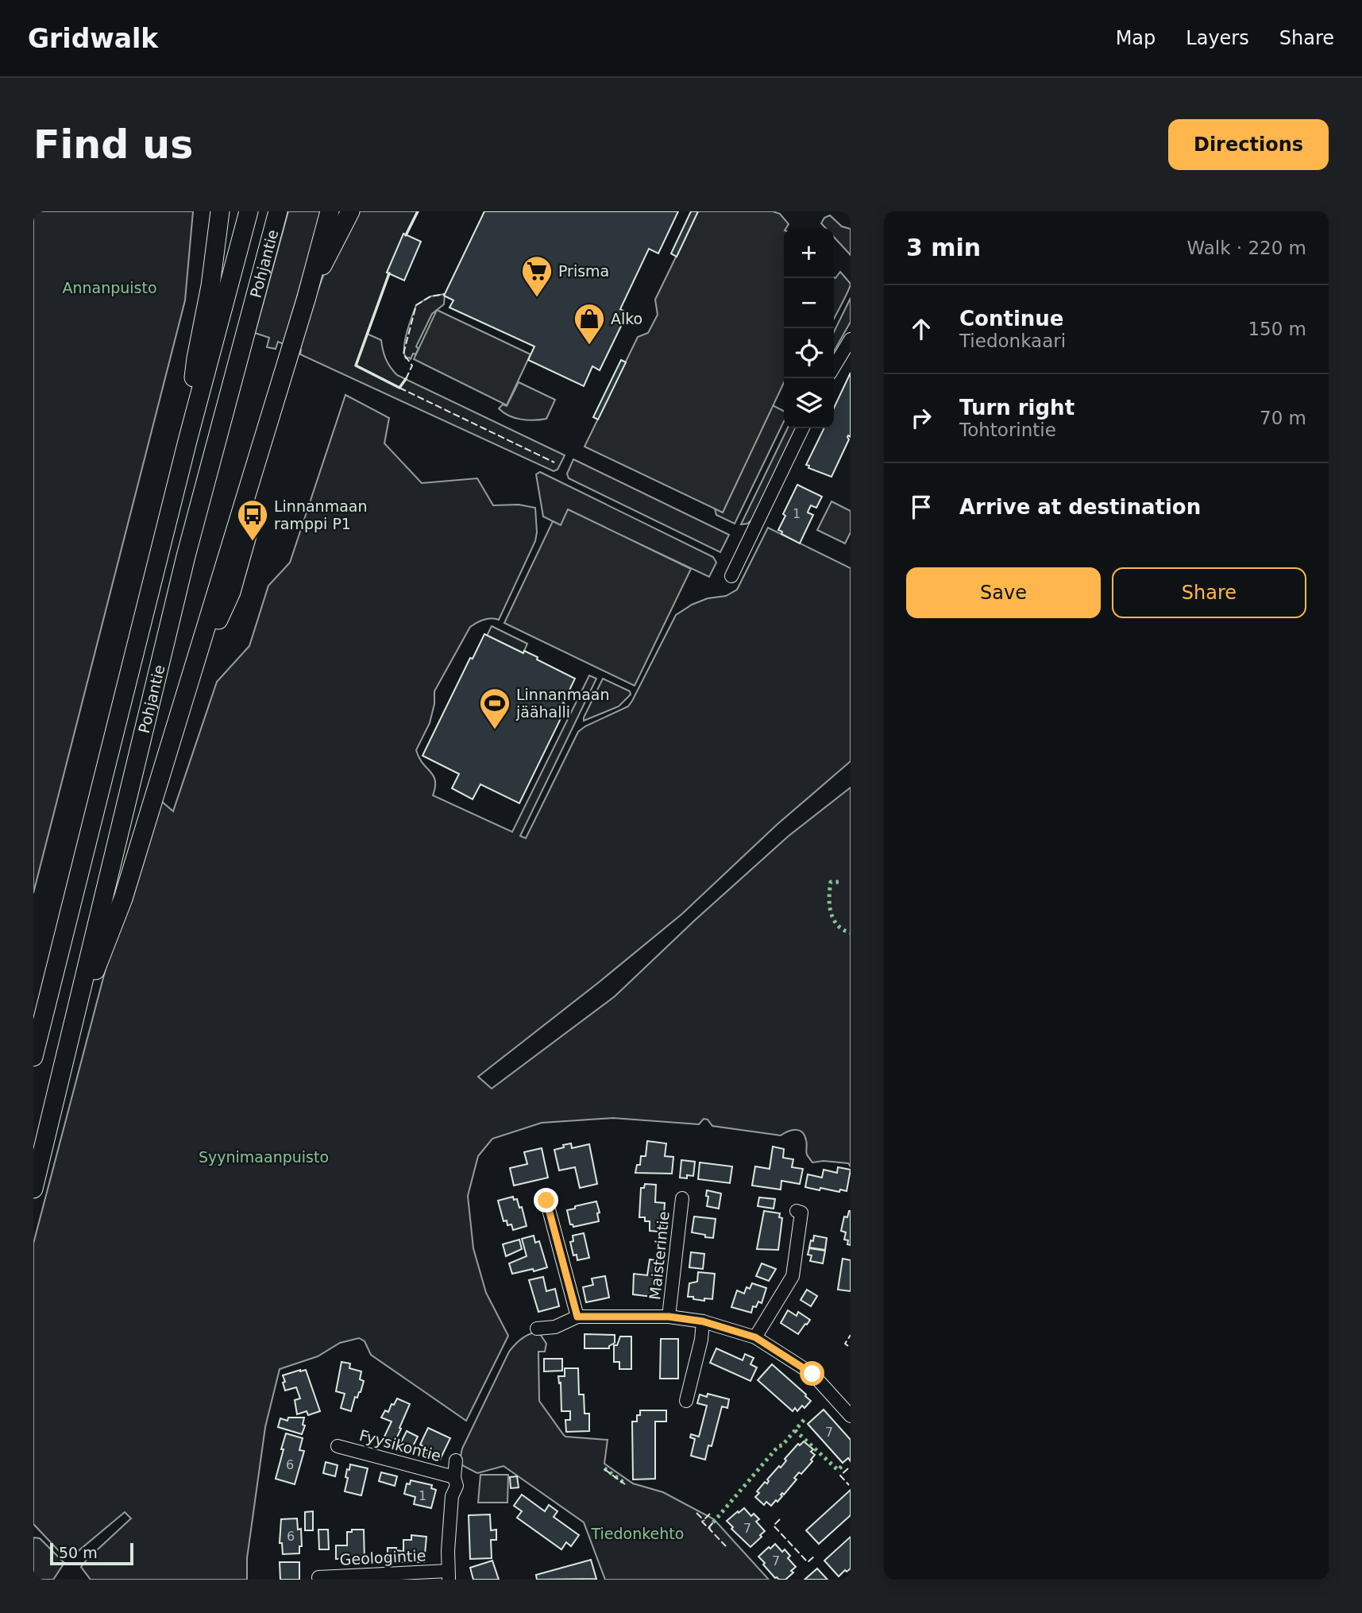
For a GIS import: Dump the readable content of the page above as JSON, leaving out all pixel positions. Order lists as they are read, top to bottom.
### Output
{
  "streets": {
    "highway": ["Pohjantie"],
    "street": ["Maisterintie", "Fyysikontie", "Geologintie"]
  },
  "parks": ["Annanpuisto", "Syynimaanpuisto", "Tiedonkehto"],
  "places": {
    "supermarket": ["Prisma"],
    "shop": ["Alko"],
    "bus stop": ["Linnanmaan ramppi P1"],
    "sports": ["Linnanmaan jäähalli"]
  },
  "house_numbers": [
    "1",
    "7",
    "6",
    "1",
    "7",
    "6",
    "7"
  ],
  "scale_bar": "50 m",
  "page": {
    "header": "Gridwalk",
    "nav": ["Map", "Layers", "Share"],
    "buttons": [
      "Directions",
      ["Save", "Share"]
    ],
    "title": "Find us",
    "heading": ["3 min", "Walk · 220 m"],
    "map_buttons": ["+", "−"],
    "list": [
      ["Continue", "Tiedonkaari", "150 m"],
      ["Turn right", "Tohtorintie", "70 m"],
      "Arrive at destination"
    ],
    "scale": "50 m"
  }
}
